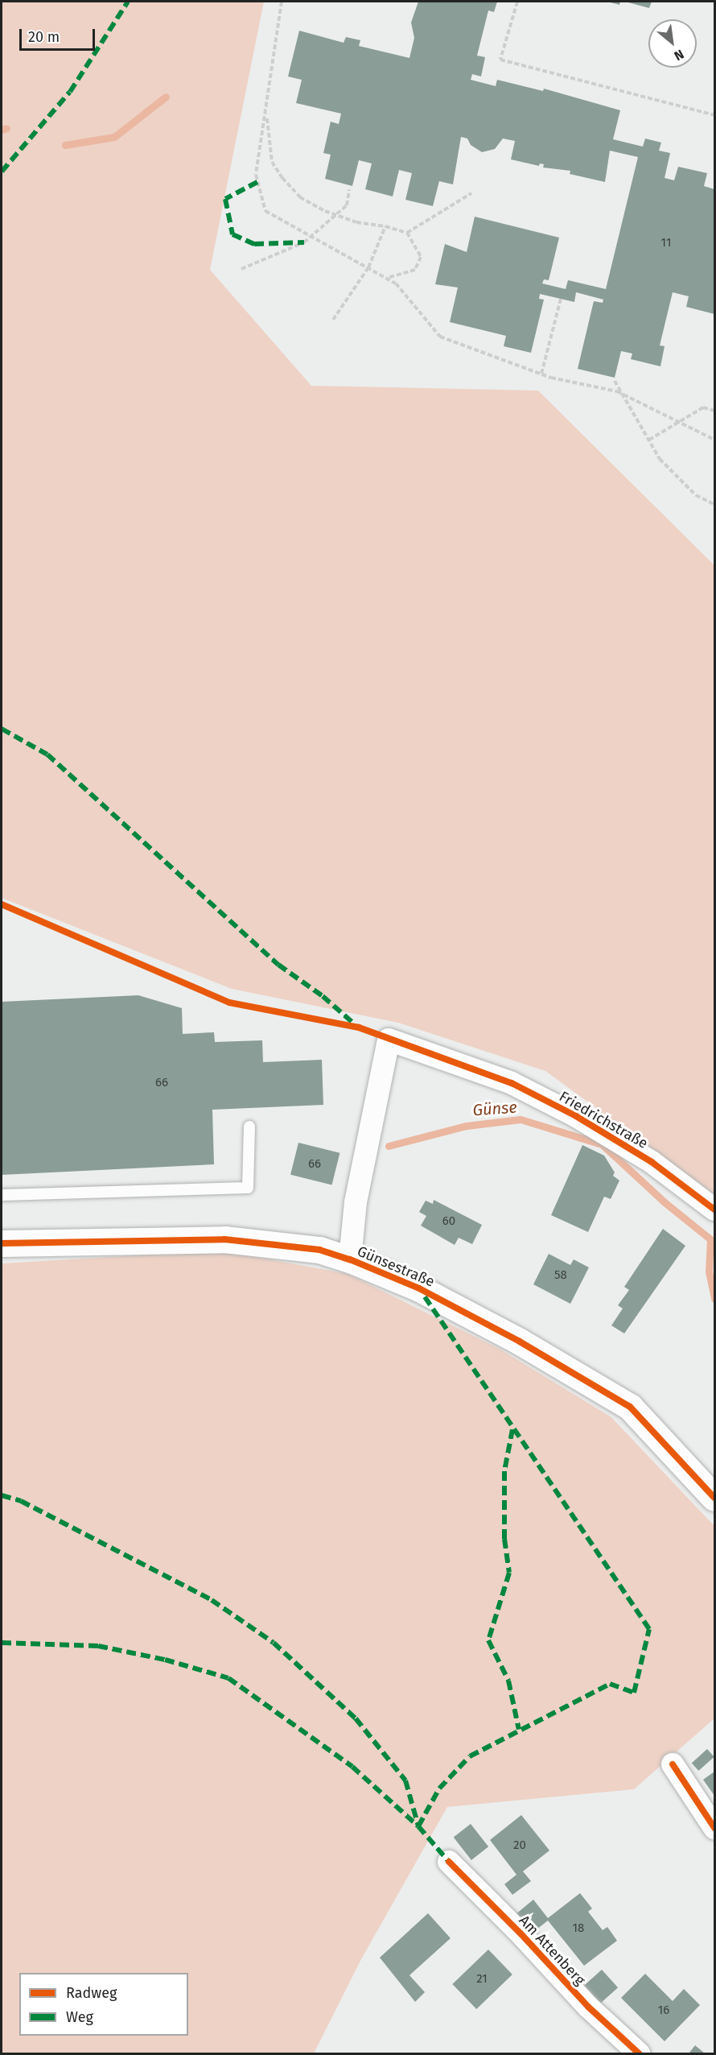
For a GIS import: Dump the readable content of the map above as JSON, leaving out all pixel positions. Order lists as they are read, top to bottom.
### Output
{
  "streets": {
    "street": ["Friedrichstraße", "Günsestraße", "Am Attenberg"]
  },
  "crossings": [
    ["Friedrichstraße", "Günsestraße"]
  ],
  "water": ["Günse"],
  "house_numbers": [
    "11",
    "66",
    "66",
    "60",
    "58",
    "20",
    "18",
    "21",
    "16"
  ],
  "legend": ["Radweg", "Weg"],
  "scale_bar": "20 m",
  "north": "bottom right"
}
